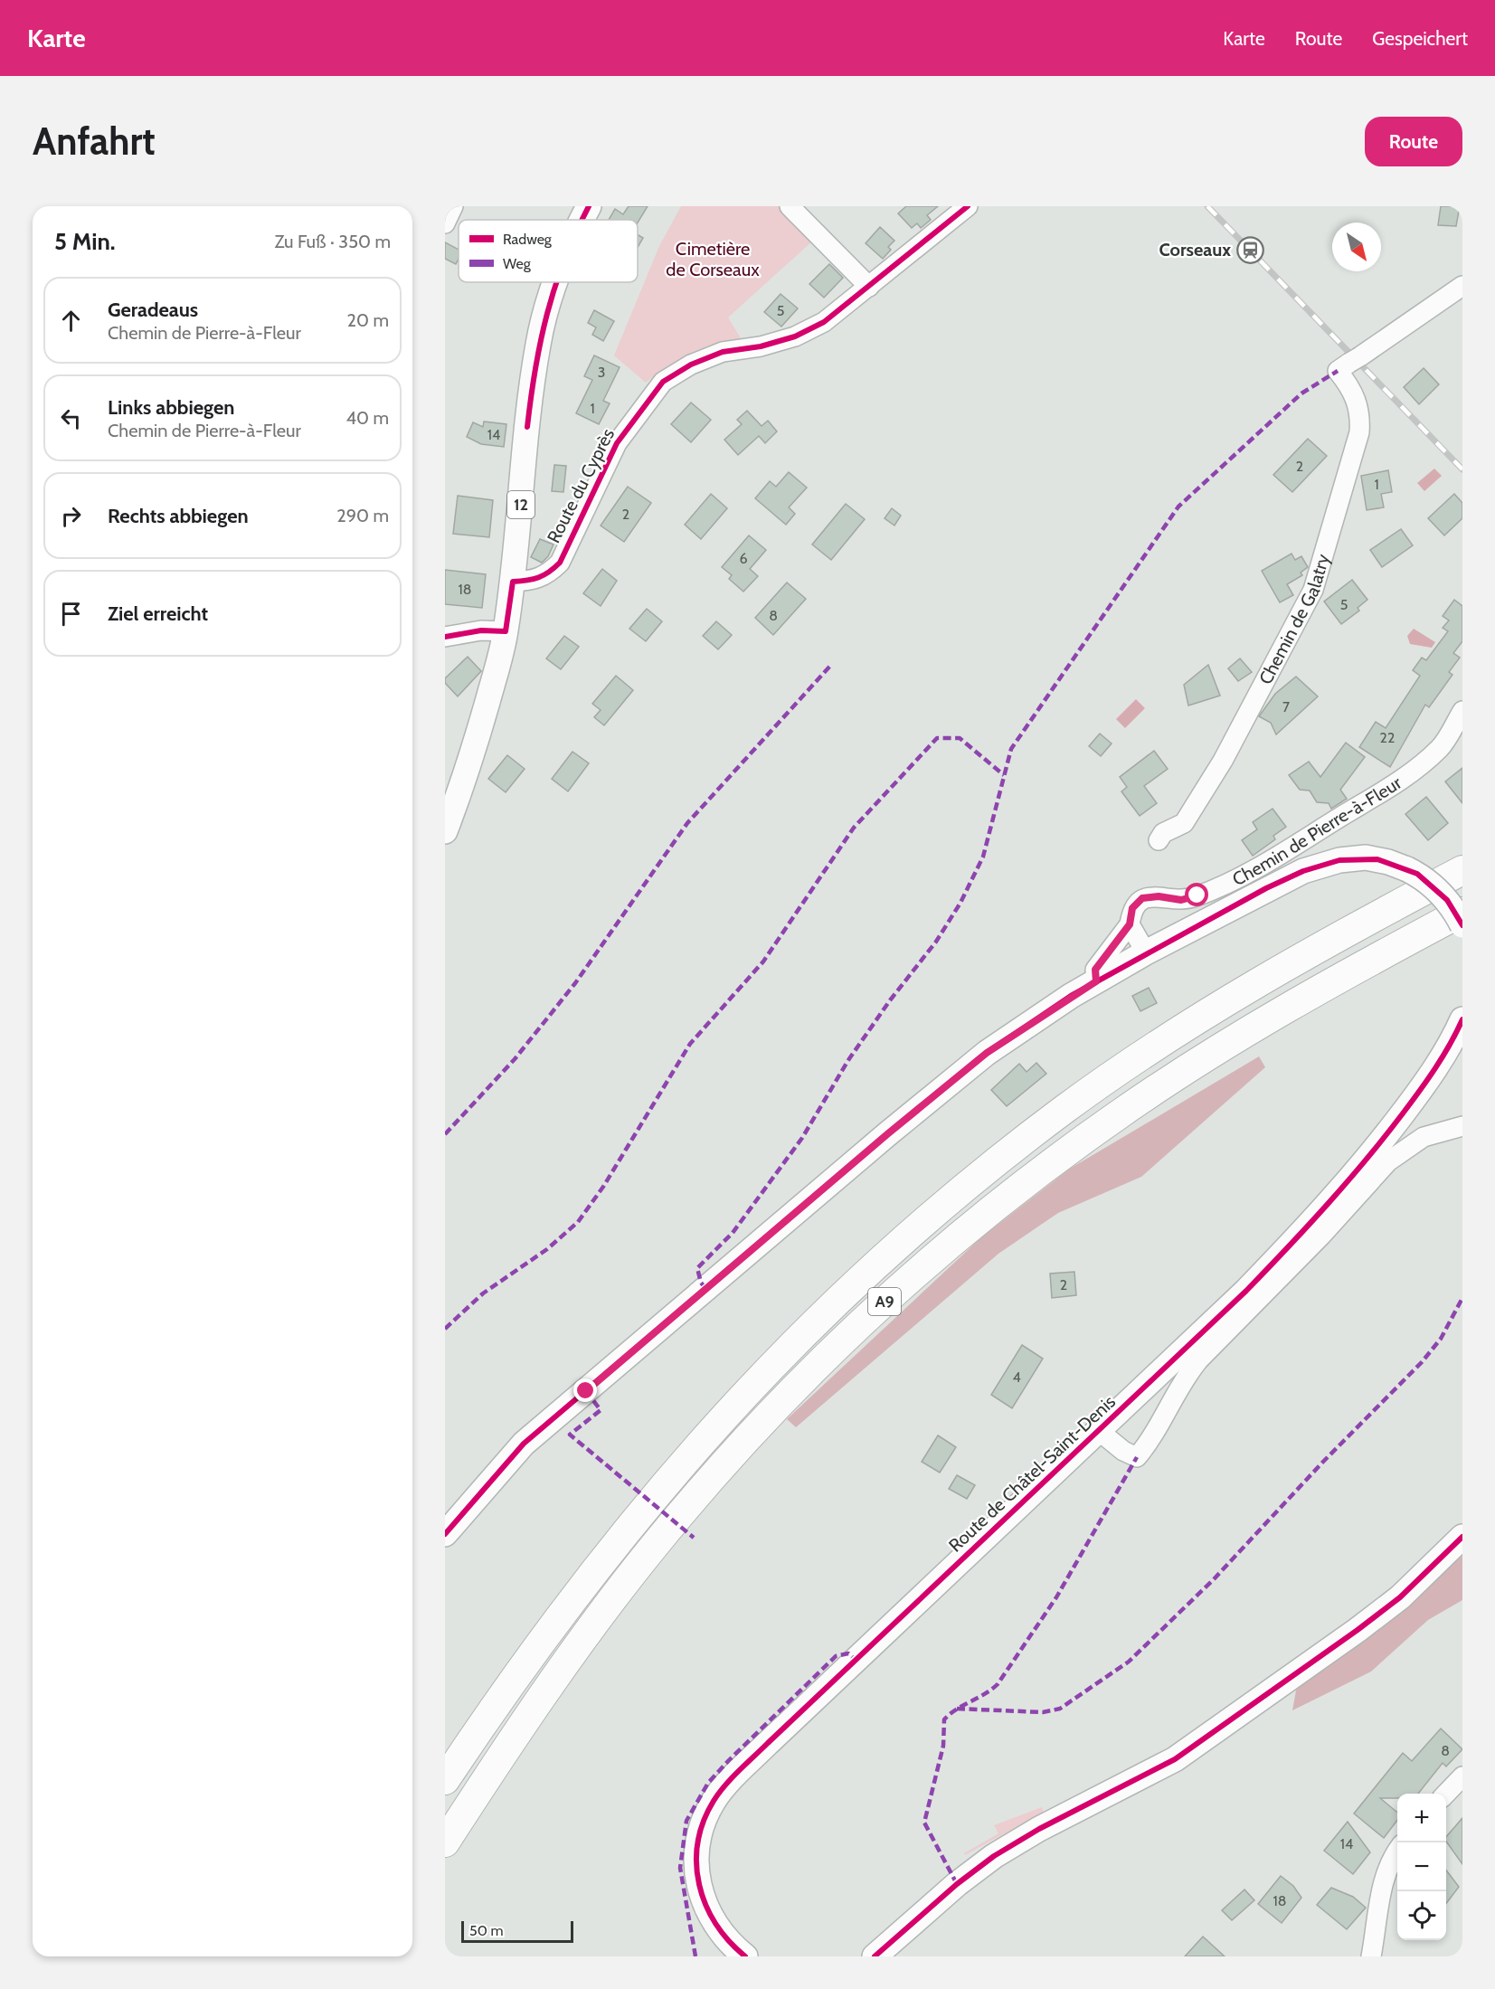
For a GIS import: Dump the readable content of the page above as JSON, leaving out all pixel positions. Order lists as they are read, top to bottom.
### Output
{
  "streets": {
    "highway": ["A9"],
    "main road": ["12", "Route de Châtel-Saint-Denis"],
    "street": ["Route du Cyprès", "Chemin de Galatry", "Chemin de Pierre-à-Fleur"]
  },
  "crossings": [
    ["Route du Cyprès", "12"]
  ],
  "parks": ["Cimetière de Corseaux"],
  "places": {
    "station": ["Corseaux"]
  },
  "house_numbers": [
    "5",
    "3",
    "1",
    "14",
    "2",
    "1",
    "2",
    "6",
    "18",
    "5",
    "8",
    "7",
    "22",
    "2",
    "4",
    "8",
    "14",
    "18"
  ],
  "legend": ["Radweg", "Weg"],
  "scale_bar": "50 m",
  "north": "bottom right",
  "page": {
    "header": "Karte",
    "nav": ["Karte", "Route", "Gespeichert"],
    "buttons": "Route",
    "title": "Anfahrt",
    "heading": ["5 Min.", "Zu Fuß · 350 m"],
    "list": [
      ["Geradeaus", "Chemin de Pierre-à-Fleur", "20 m"],
      ["Links abbiegen", "Chemin de Pierre-à-Fleur", "40 m"],
      ["Rechts abbiegen", "290 m"],
      "Ziel erreicht"
    ],
    "map_buttons": ["+", "−"],
    "scale": "50 m"
  }
}
